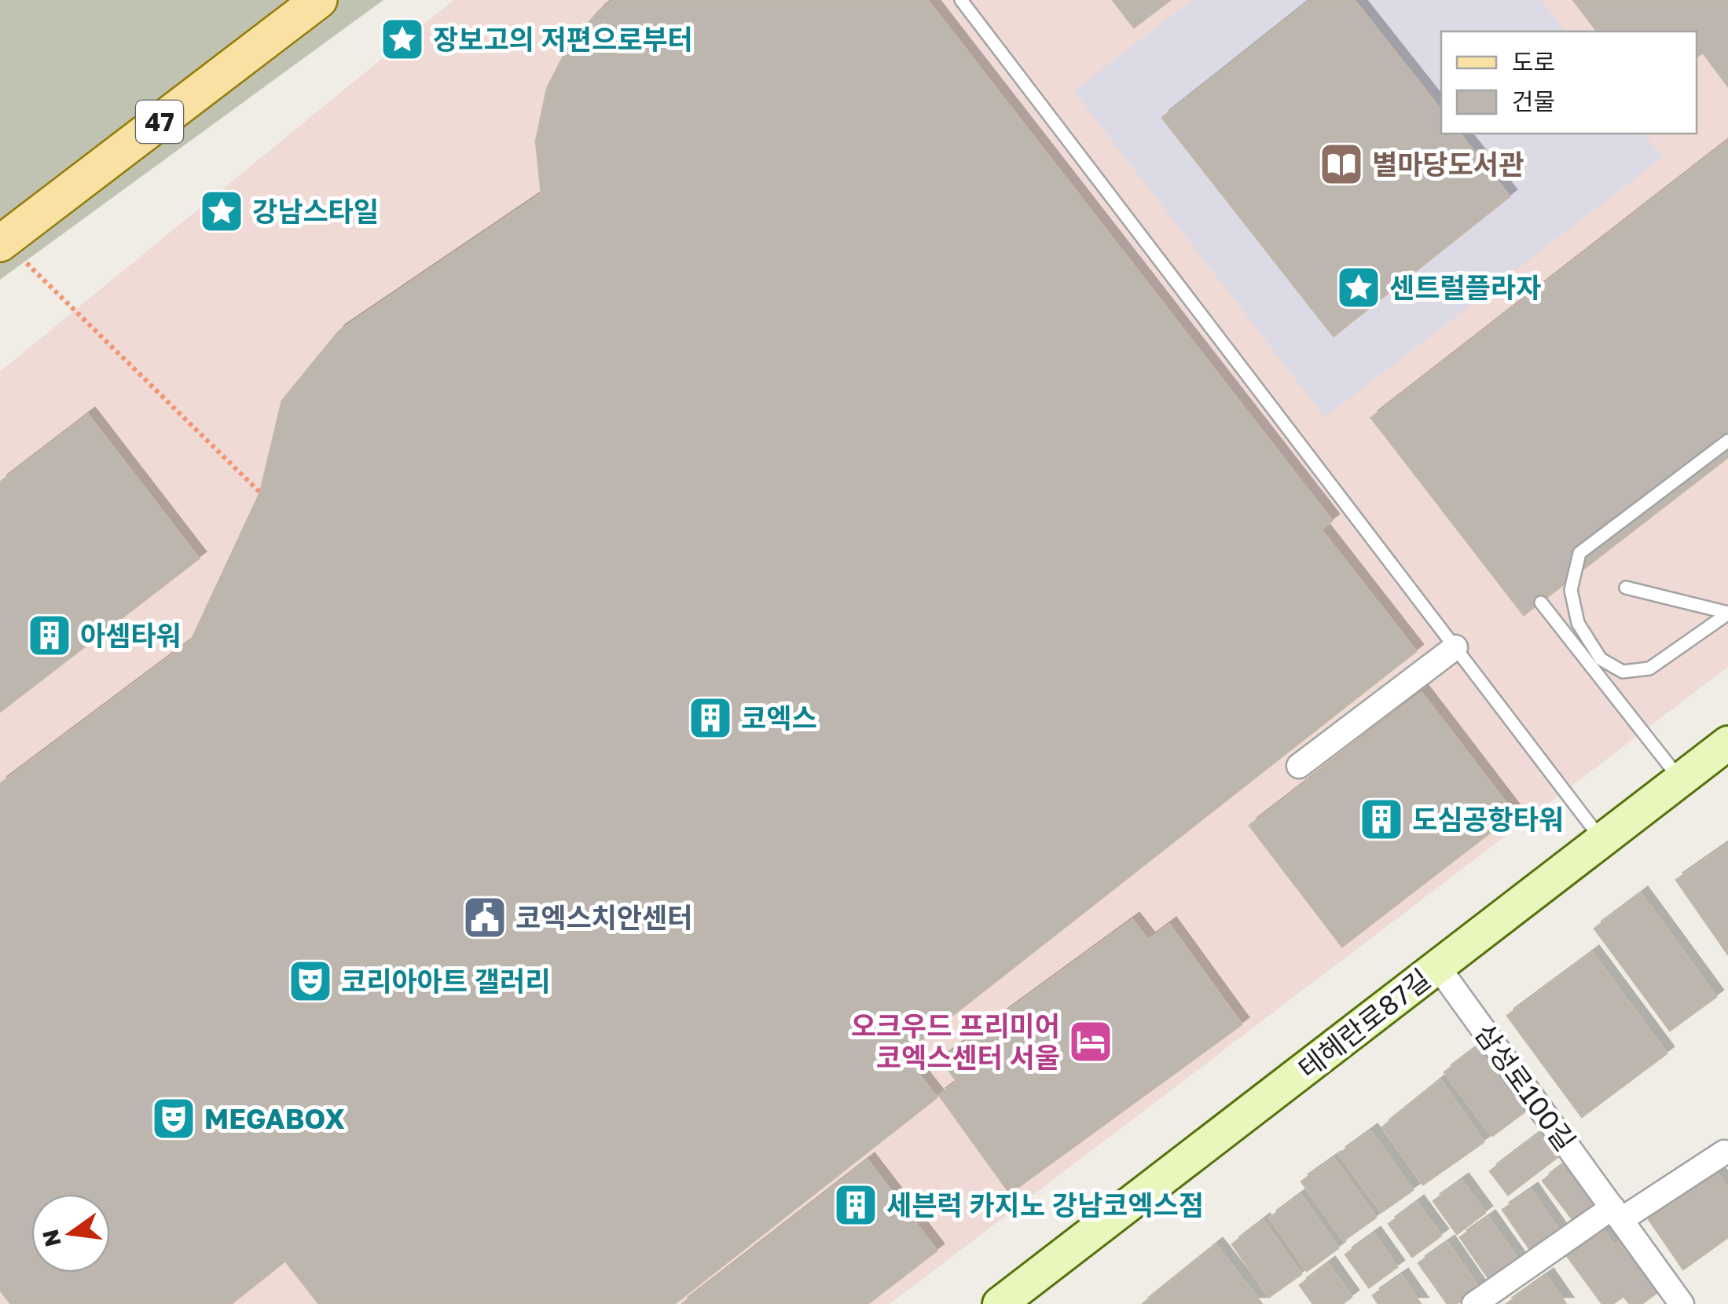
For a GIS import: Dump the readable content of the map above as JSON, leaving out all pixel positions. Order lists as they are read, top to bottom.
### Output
{
  "streets": {
    "main road": ["47"],
    "street": ["테헤란로87길", "삼성로100길"]
  },
  "crossings": [
    ["테헤란로87길", "삼성로100길"]
  ],
  "places": {
    "place": ["장보고의 저편으로부터", "강남스타일", "센트럴플라자"],
    "library": ["별마당도서관"],
    "building": [
      "아셈타워",
      "코엑스",
      "도심공항타워",
      "세븐럭 카지노 강남코엑스점"
    ],
    "public building": ["코엑스치안센터"],
    "theatre": ["코리아아트 갤러리", "MEGABOX"],
    "hotel": ["오크우드 프리미어 코엑스센터 서울"]
  },
  "legend": ["도로", "건물"],
  "north": "left"
}
